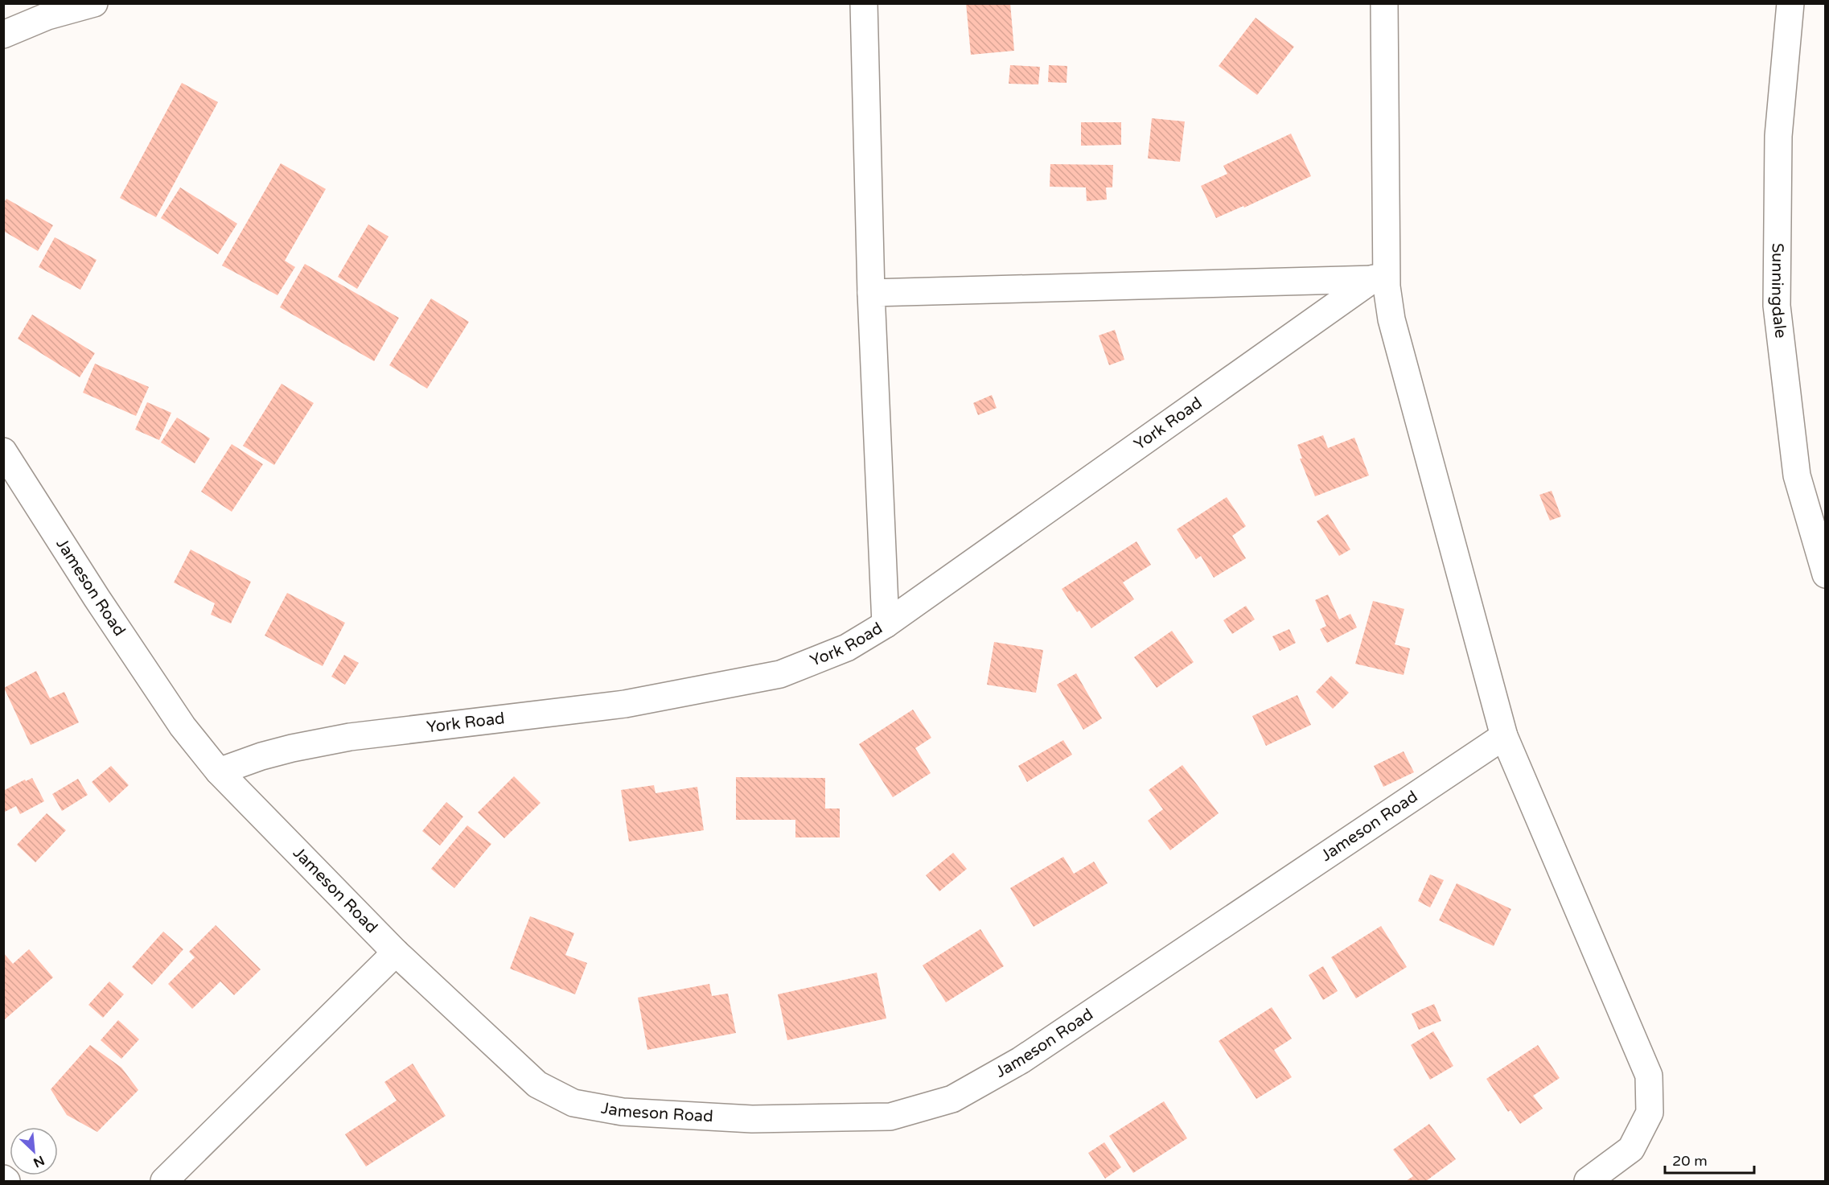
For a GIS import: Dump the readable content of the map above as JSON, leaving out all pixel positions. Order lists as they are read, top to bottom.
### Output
{
  "streets": {
    "street": ["Sunningdale", "York Road", "Jameson Road"]
  },
  "crossings": [
    ["York Road", "Jameson Road"]
  ],
  "scale_bar": "20 m",
  "north": "bottom right"
}
